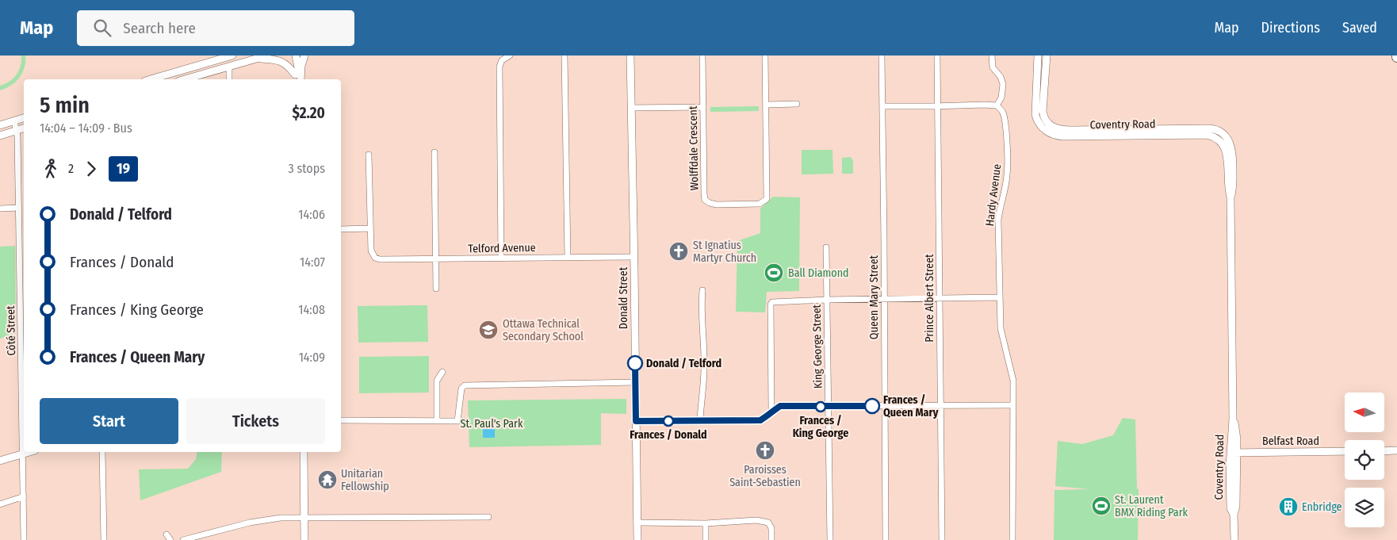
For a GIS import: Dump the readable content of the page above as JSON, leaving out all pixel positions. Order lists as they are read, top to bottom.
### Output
{
  "streets": {
    "main road": ["Coventry Road", "Donald Street", "Belfast Road"],
    "street": [
      "Wolffdale Crescent",
      "Hardy Avenue",
      "Telford Avenue",
      "Queen Mary Street",
      "Prince Albert Street",
      "Côté Street",
      "King George Street"
    ]
  },
  "crossings": [
    ["Coventry Road", "Belfast Road"],
    ["Telford Avenue", "Donald Street"]
  ],
  "parks": ["St. Paul's Park"],
  "places": {
    "church": ["St Ignatius Martyr Church", "Paroisses Saint-Sebastien"],
    "sports": ["Ball Diamond", "St. Laurent BMX Riding Park"],
    "school or university": ["Ottawa Technical Secondary School"],
    "other": [
      "Donald / Telford",
      "Frances / Queen Mary",
      "Frances / King George",
      "Frances / Donald"
    ],
    "temple": ["Unitarian Fellowship"],
    "building": ["Enbridge"]
  },
  "lines": ["bus line 19"],
  "north": "left",
  "page": {
    "header": "Map",
    "search": "Search here",
    "nav": ["Map", "Directions", "Saved"],
    "heading": ["5 min", "14:04 – 14:09 · Bus", "$2.20"],
    "legs": ["2", "19", "3 stops"],
    "list": [
      {
        "name": "Donald / Telford",
        "value": "14:06"
      },
      {
        "name": "Frances / Donald",
        "value": "14:07"
      },
      {
        "name": "Frances / King George",
        "value": "14:08"
      },
      {
        "name": "Frances / Queen Mary",
        "value": "14:09"
      }
    ],
    "buttons": ["Start", "Tickets"]
  }
}
